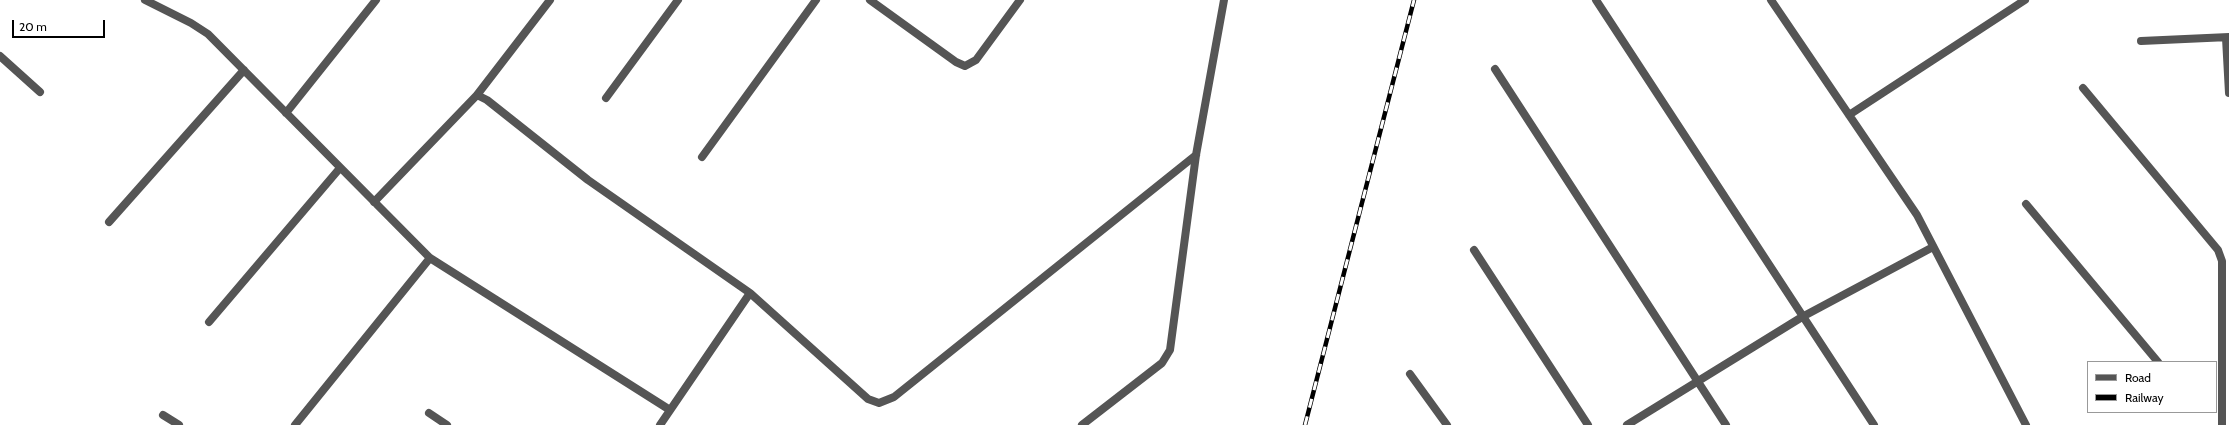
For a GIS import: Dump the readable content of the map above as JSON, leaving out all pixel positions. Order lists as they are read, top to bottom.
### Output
{
  "legend": ["Road", "Railway"],
  "scale_bar": "20 m"
}
